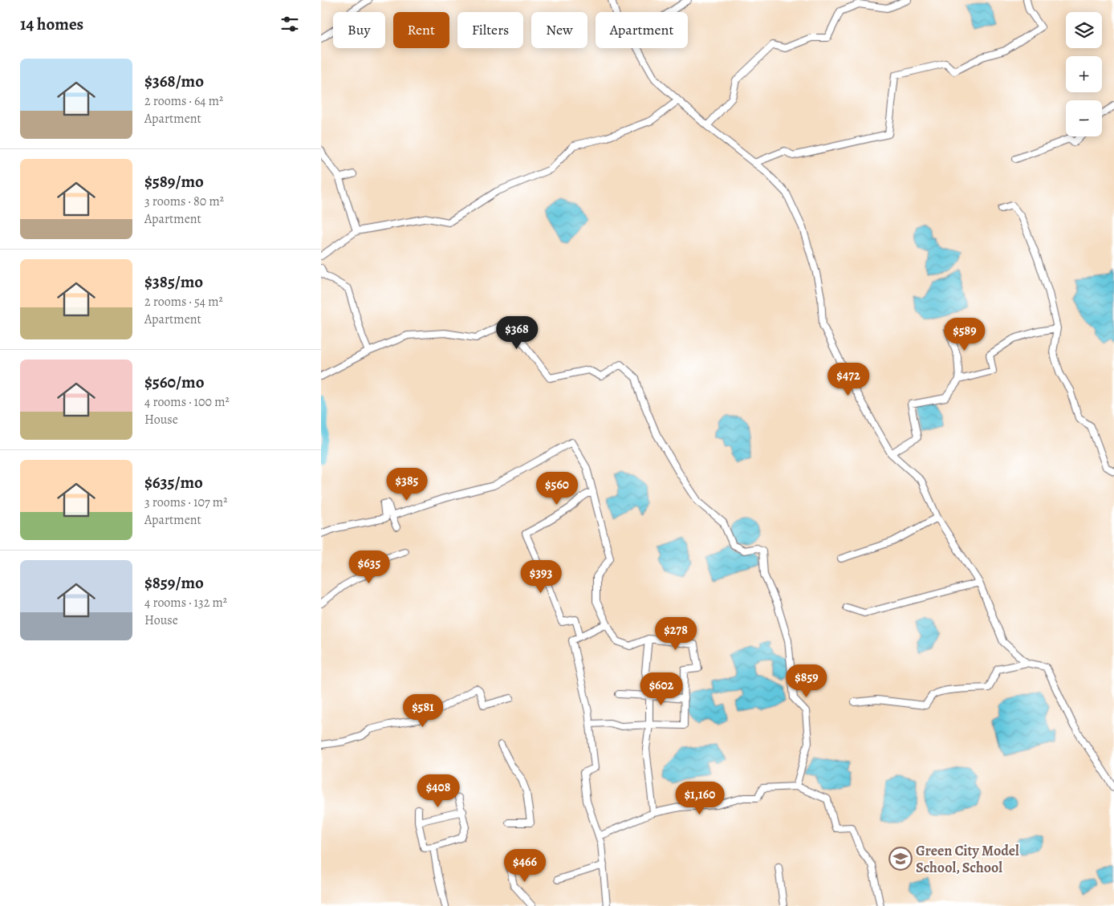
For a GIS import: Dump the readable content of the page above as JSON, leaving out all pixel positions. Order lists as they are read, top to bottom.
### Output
{
  "places": {
    "school or university": ["Green City Model School, School"]
  },
  "page": {
    "heading": "14 homes",
    "map_buttons": ["+", "−"],
    "chip": [
      "Buy",
      "Rent",
      "Filters",
      "New",
      "Apartment"
    ],
    "list": [
      {
        "name": "$368/mo",
        "note": "2 rooms · 64 m² · Apartment"
      },
      {
        "name": "$589/mo",
        "note": "3 rooms · 80 m² · Apartment"
      },
      {
        "name": "$385/mo",
        "note": "2 rooms · 54 m² · Apartment"
      },
      {
        "name": "$560/mo",
        "note": "4 rooms · 100 m² · House"
      },
      {
        "name": "$635/mo",
        "note": "3 rooms · 107 m² · Apartment"
      },
      {
        "name": "$859/mo",
        "note": "4 rooms · 132 m² · House"
      }
    ],
    "price": [
      "$368",
      "$589",
      "$472",
      "$385",
      "$560",
      "$635",
      "$393",
      "$278",
      "$859",
      "$602",
      "$581",
      "$408",
      "$1,160",
      "$466"
    ]
  }
}
